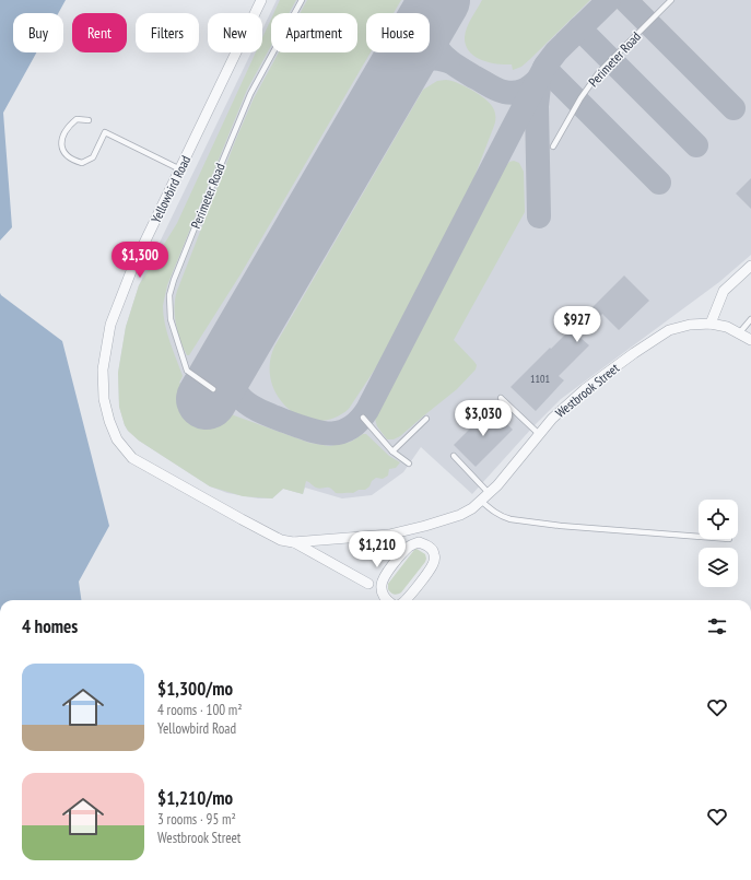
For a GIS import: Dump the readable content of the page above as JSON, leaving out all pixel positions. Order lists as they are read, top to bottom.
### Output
{
  "streets": {
    "street": ["Yellowbird Road", "Westbrook Street"],
    "lane": ["Perimeter Road"]
  },
  "crossings": [
    ["Yellowbird Road", "Westbrook Street"]
  ],
  "house_numbers": ["1101"],
  "page": {
    "chip": [
      "Buy",
      "Rent",
      "Filters",
      "New",
      "Apartment",
      "House"
    ],
    "price": [
      "$1,300",
      "$927",
      "$3,030",
      "$1,210"
    ],
    "heading": "4 homes",
    "list": [
      {
        "name": "$1,300/mo",
        "note": "4 rooms · 100 m² · Yellowbird Road"
      },
      {
        "name": "$1,210/mo",
        "note": "3 rooms · 95 m² · Westbrook Street"
      }
    ]
  }
}
